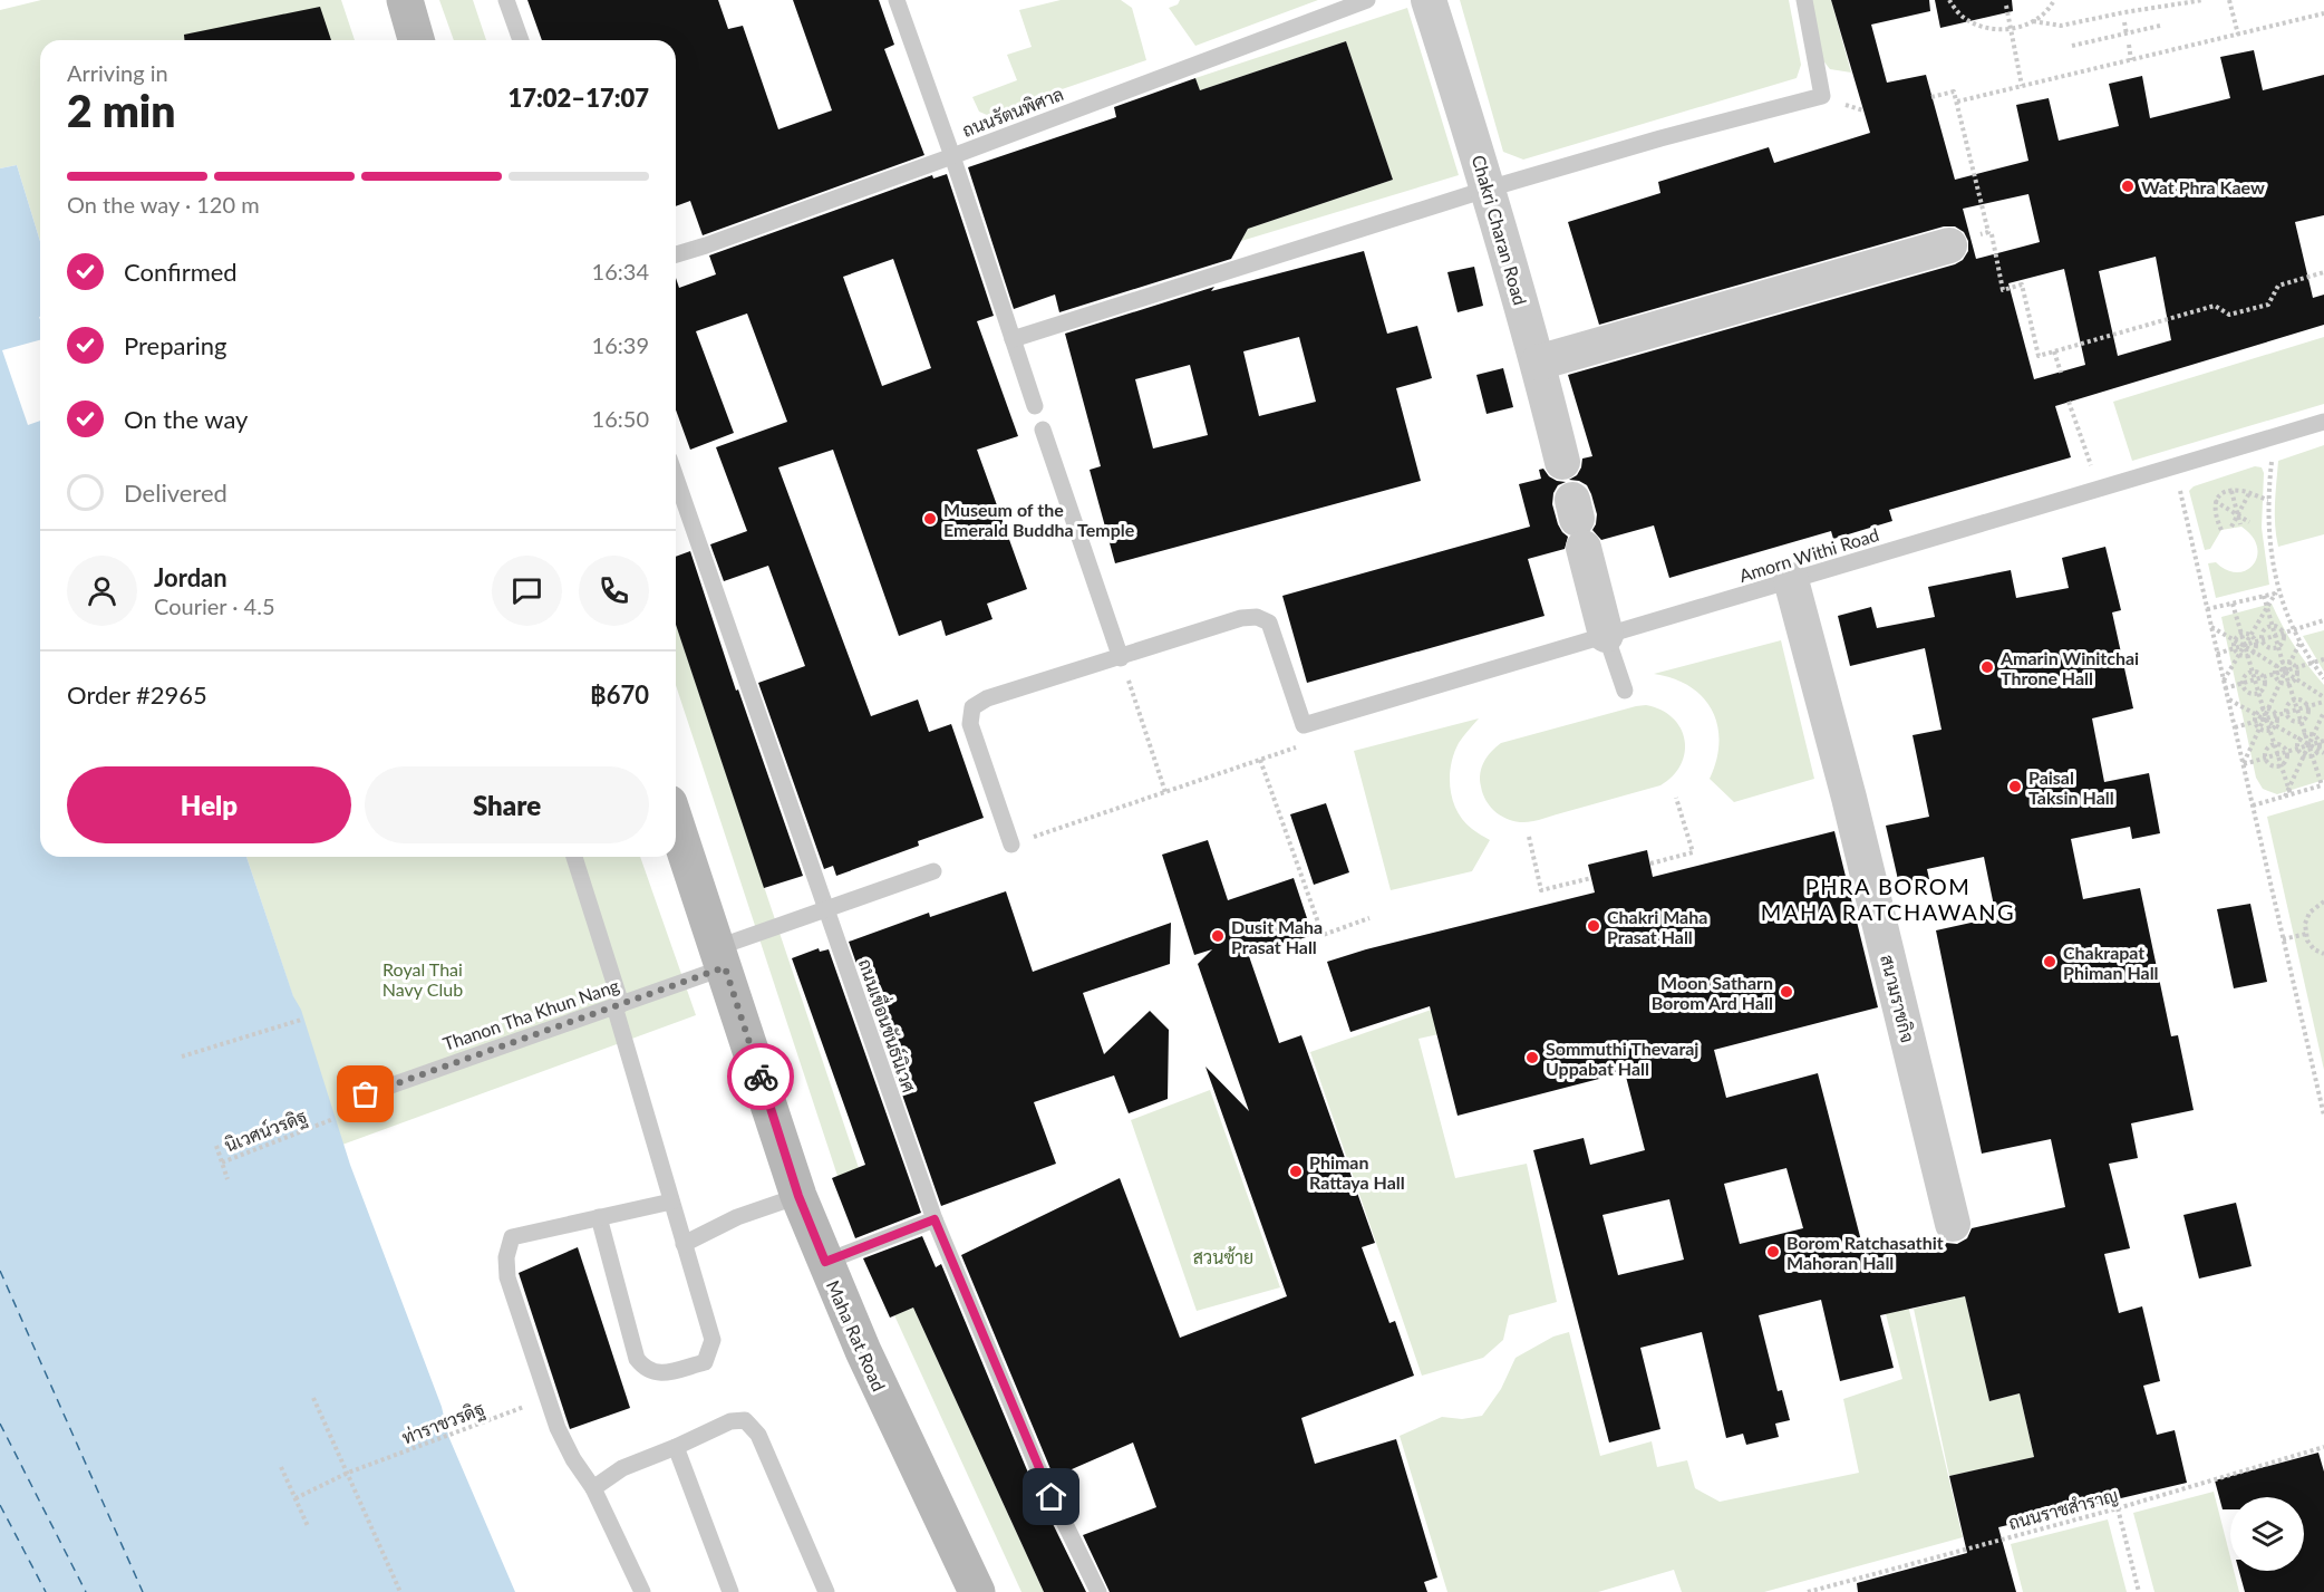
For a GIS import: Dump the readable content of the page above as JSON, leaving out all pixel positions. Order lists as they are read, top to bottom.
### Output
{
  "streets": {
    "street": ["Chakri Charan Road", "สนามราชกิจ", "Maha Rat Road"],
    "lane": [
      "ถนนรัตนพิศาล",
      "Amorn Withi Road",
      "Thanon Tha Khun Nang",
      "ถนนเขื่อนขันธ์นิเวศ"
    ],
    "path": ["นิเวศน์วรดิฐ", "ท่าราชวรดิฐ", "ถนนราชสำราญ"]
  },
  "crossings": [
    ["Amorn Withi Road", "สนามราชกิจ"],
    ["Thanon Tha Khun Nang", "ถนนเขื่อนขันธ์นิเวศ"],
    ["Thanon Tha Khun Nang", "นิเวศน์วรดิฐ"],
    ["Thanon Tha Khun Nang", "Maha Rat Road"]
  ],
  "districts": ["PHRA BOROM MAHA RATCHAWANG"],
  "parks": ["Royal Thai Navy Club", "สวนซ้าย"],
  "places": [
    "Wat Phra Kaew",
    "Museum of the Emerald Buddha Temple",
    "Amarin Winitchai Throne Hall",
    "Paisal Taksin Hall",
    "Chakri Maha Prasat Hall",
    "Dusit Maha Prasat Hall",
    "Chakrapat Phiman Hall",
    "Moon Satharn Borom Ard Hall",
    "Sommuthi Thevaraj Uppabat Hall",
    "Phiman Rattaya Hall",
    "Borom Ratchasathit Mahoran Hall"
  ],
  "page": {
    "heading": ["2 min", "Arriving in", "17:02–17:07"],
    "panel": [
      "Jordan",
      "Courier · 4.5",
      "Order #2965",
      "฿670"
    ],
    "bar": "On the way · 120 m",
    "list": [
      ["Confirmed", "16:34"],
      ["Preparing", "16:39"],
      ["On the way", "16:50"],
      "Delivered"
    ],
    "buttons": ["Help", "Share"]
  }
}
